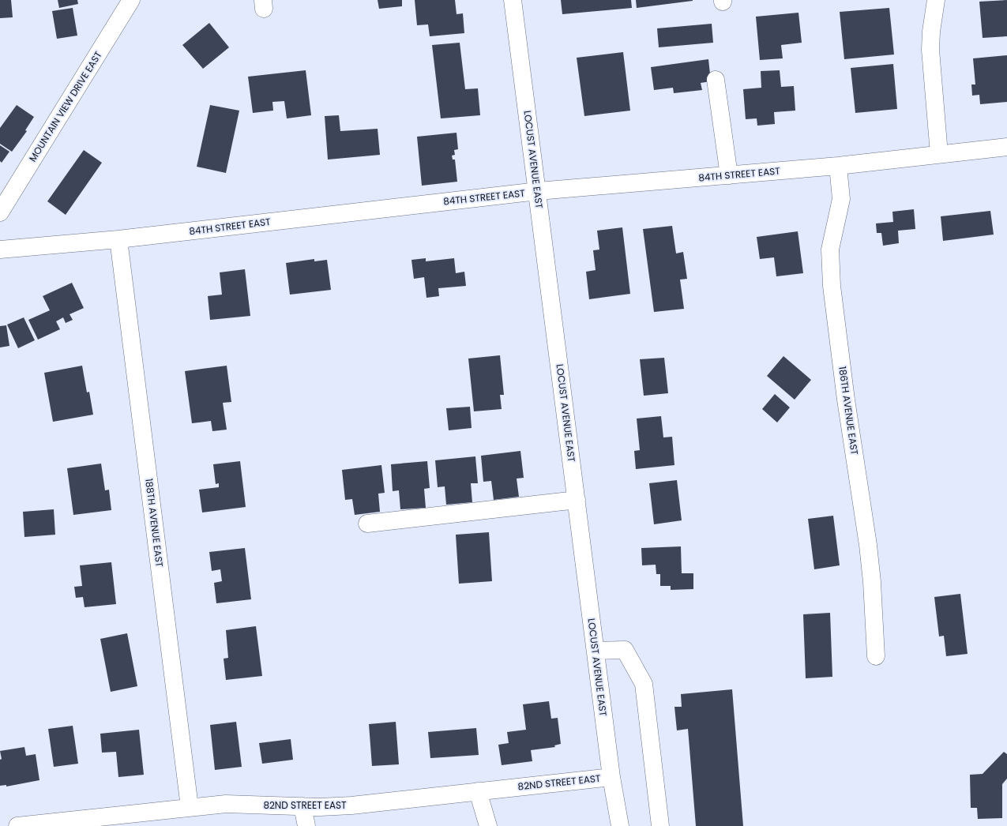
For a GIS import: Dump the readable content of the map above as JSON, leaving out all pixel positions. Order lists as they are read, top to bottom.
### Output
{
  "streets": {
    "street": [
      "MOUNTAIN VIEW DRIVE EAST",
      "LOCUST AVENUE EAST",
      "84TH STREET EAST",
      "186TH AVENUE EAST",
      "188TH AVENUE EAST",
      "82ND STREET EAST"
    ]
  },
  "crossings": [
    ["LOCUST AVENUE EAST", "84TH STREET EAST"],
    ["LOCUST AVENUE EAST", "82ND STREET EAST"],
    ["84TH STREET EAST", "186TH AVENUE EAST"],
    ["84TH STREET EAST", "188TH AVENUE EAST"],
    ["188TH AVENUE EAST", "82ND STREET EAST"]
  ]
}
